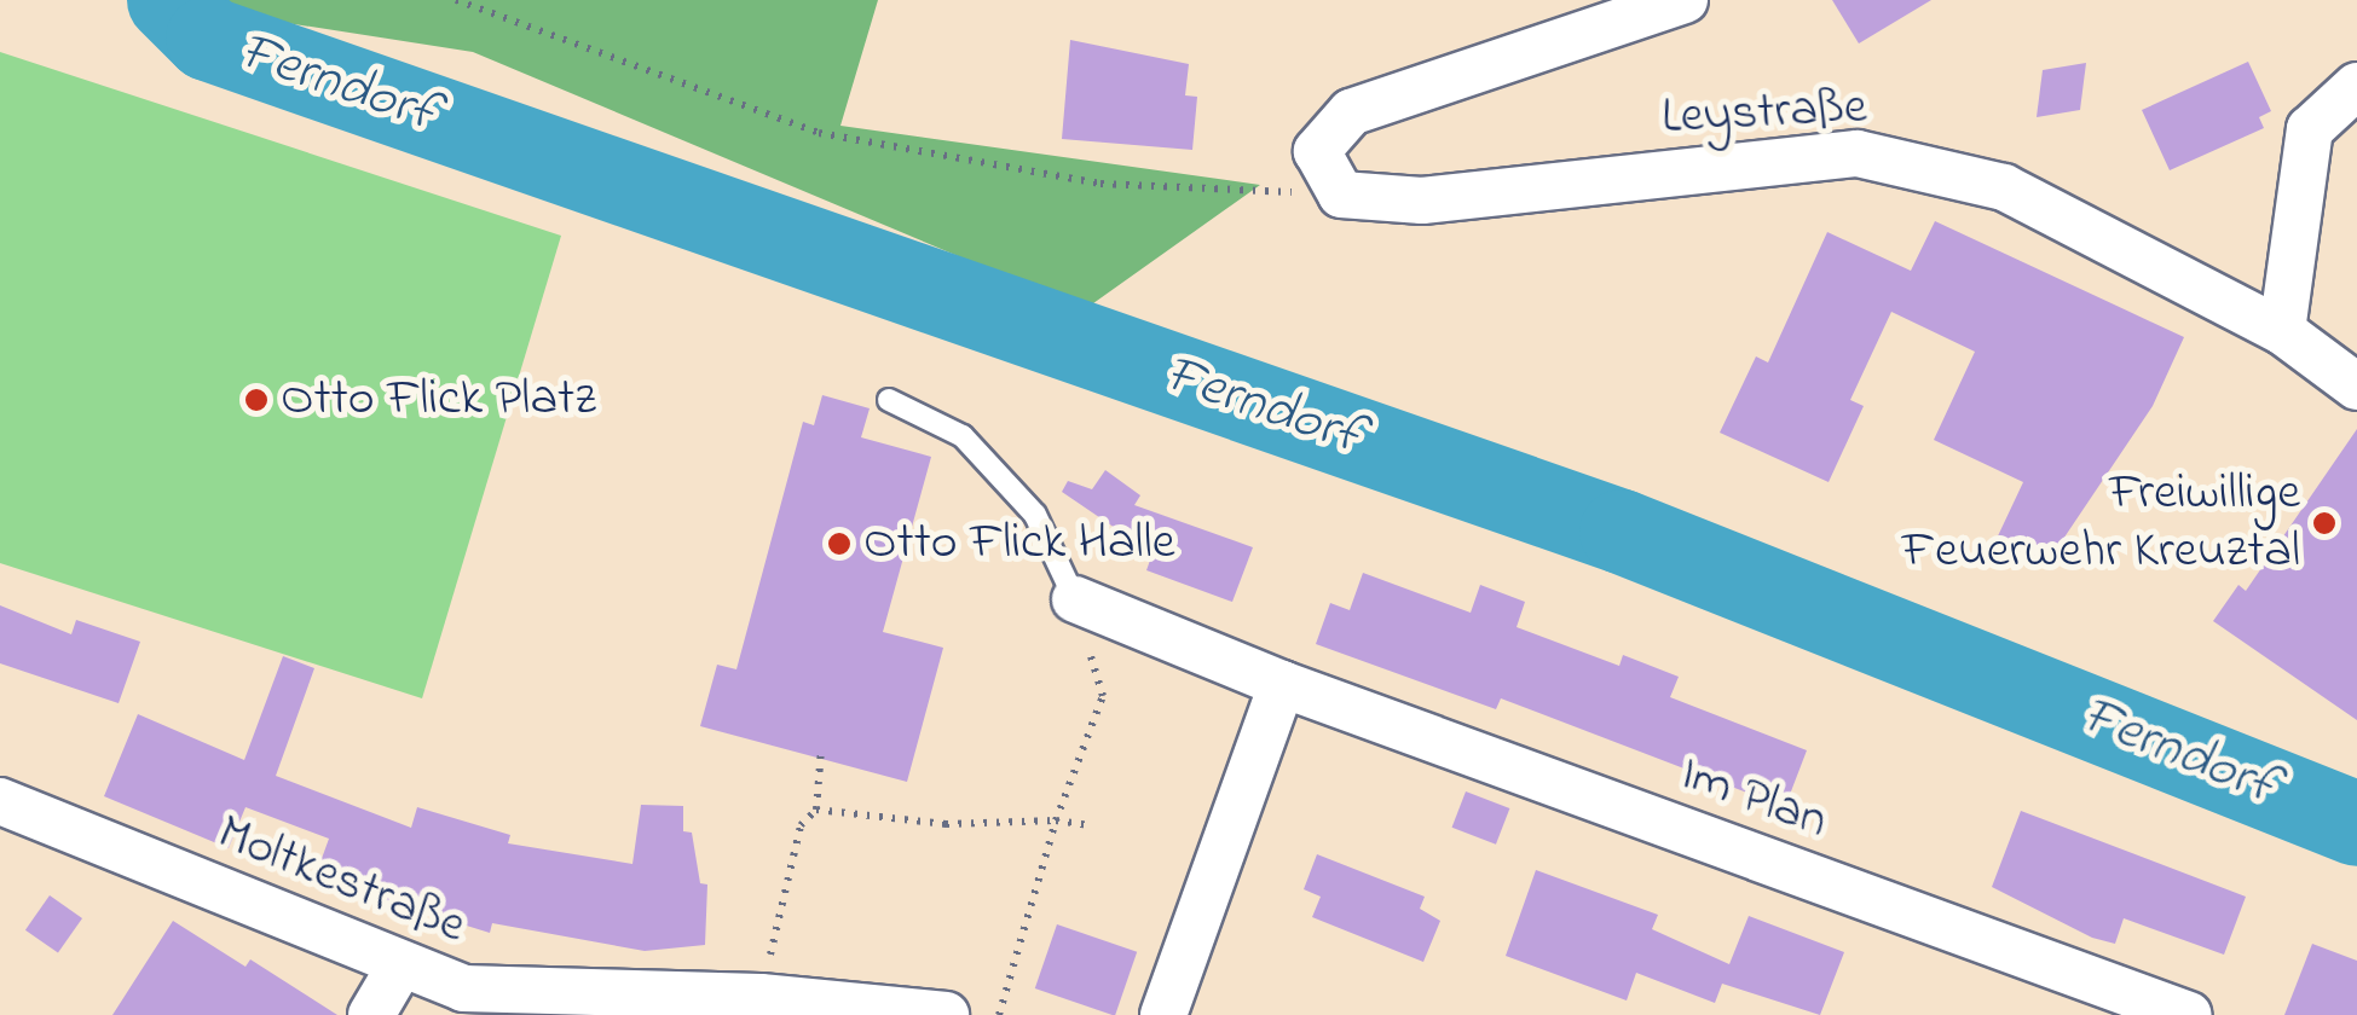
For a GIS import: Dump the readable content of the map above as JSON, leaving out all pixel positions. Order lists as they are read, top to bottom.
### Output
{
  "streets": {
    "street": ["Leystraße", "Im Plan", "Moltkestraße"]
  },
  "water": ["Ferndorf"],
  "places": ["Otto Flick Platz", "Freiwillige Feuerwehr Kreuztal", "Otto Flick Halle"]
}
